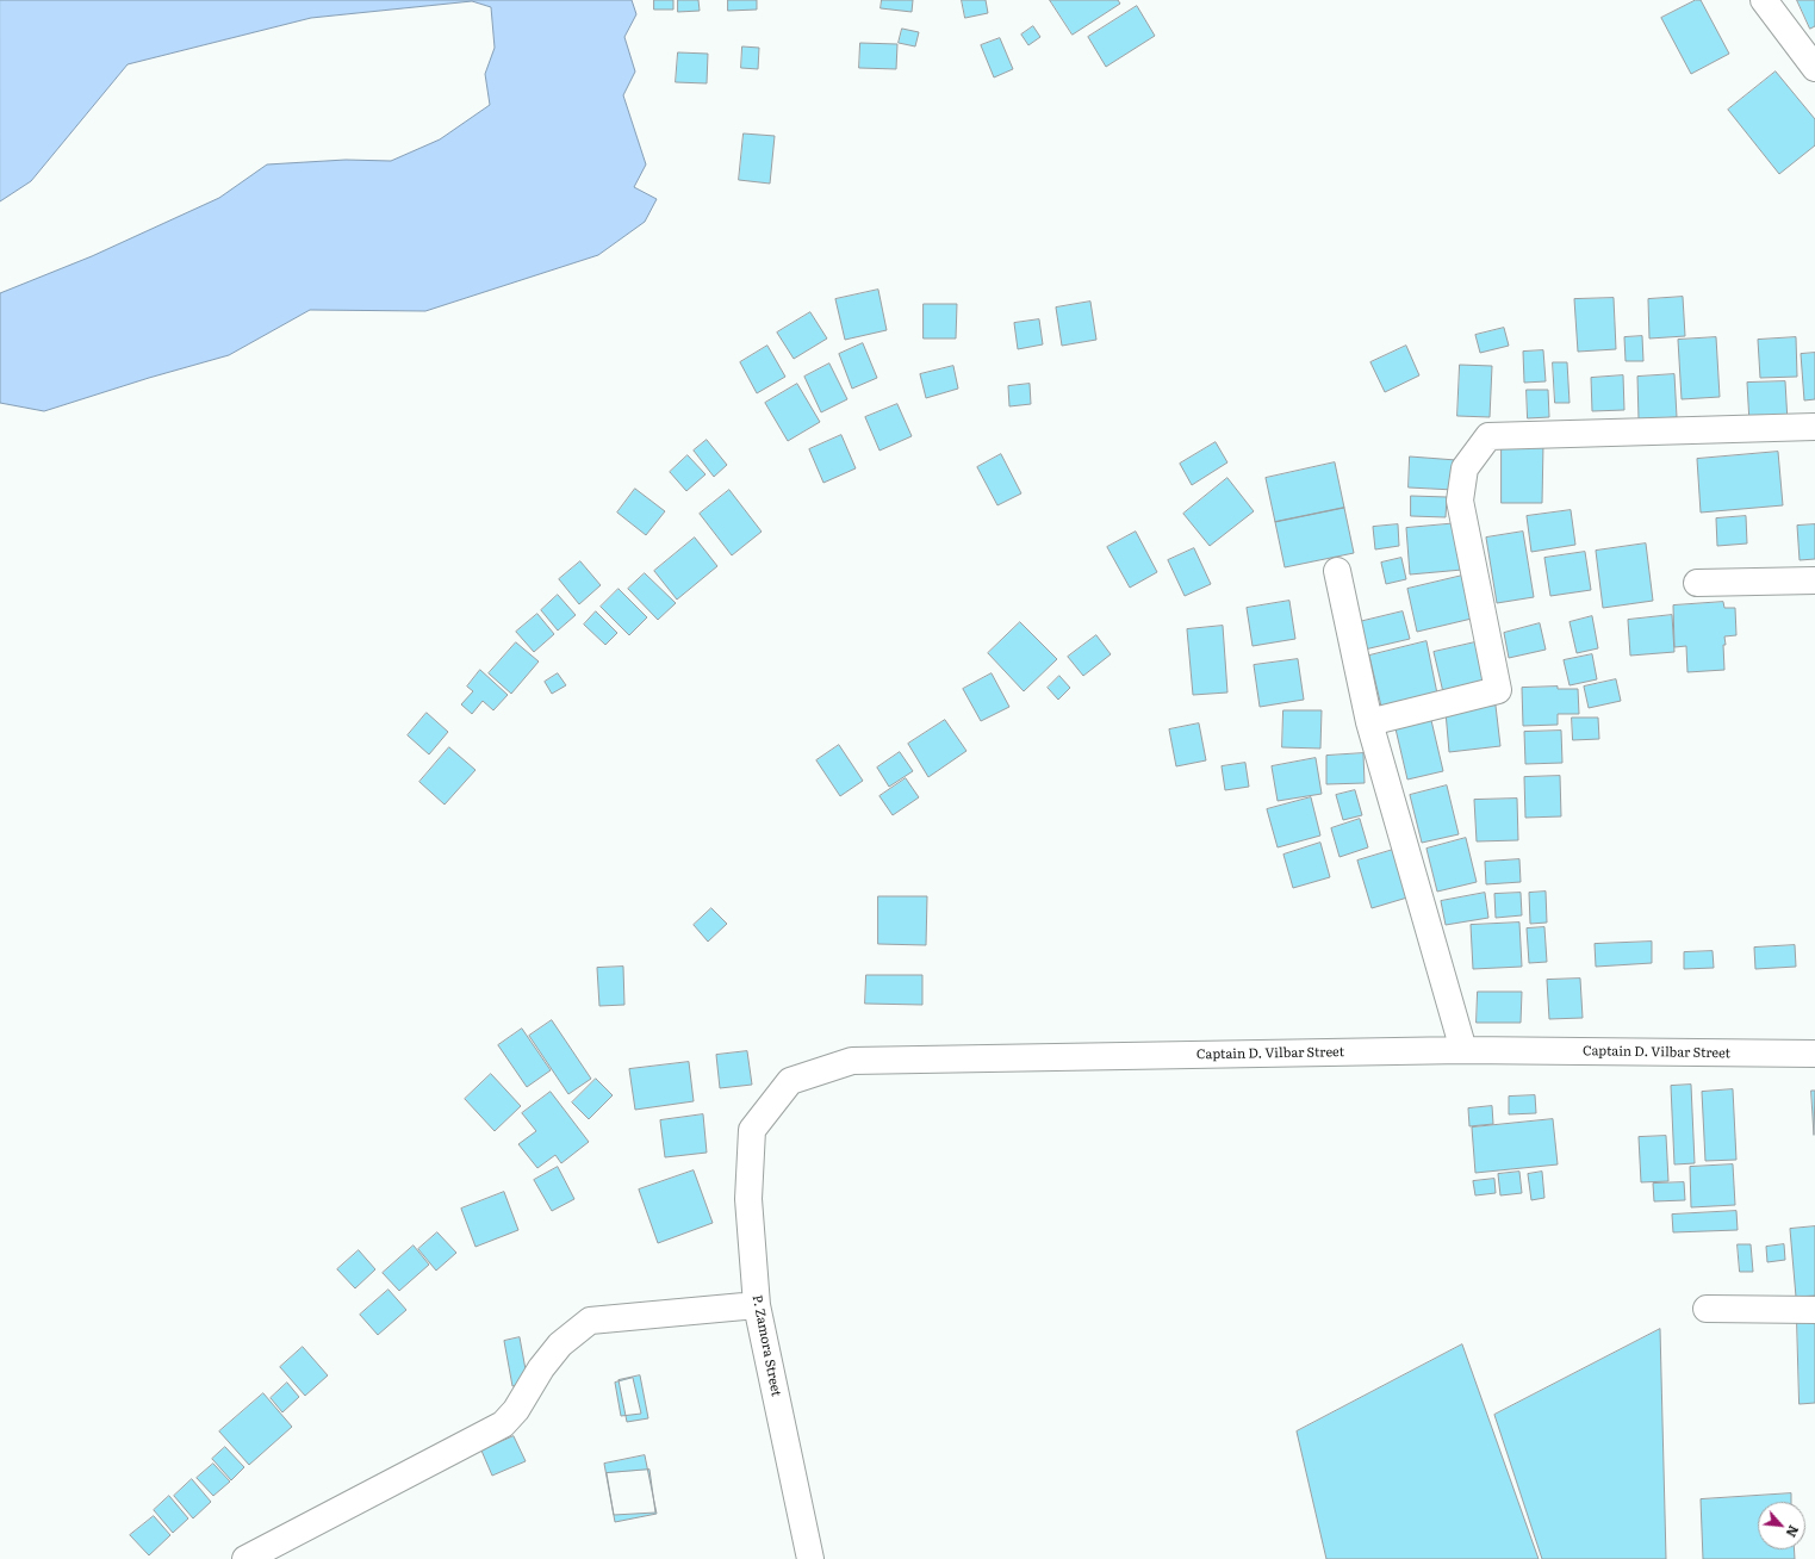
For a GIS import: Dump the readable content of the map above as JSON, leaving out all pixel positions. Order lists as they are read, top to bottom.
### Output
{
  "streets": {
    "street": ["Captain D. Vilbar Street", "P. Zamora Street"]
  },
  "crossings": [
    ["Captain D. Vilbar Street", "P. Zamora Street"]
  ],
  "north": "bottom right"
}
